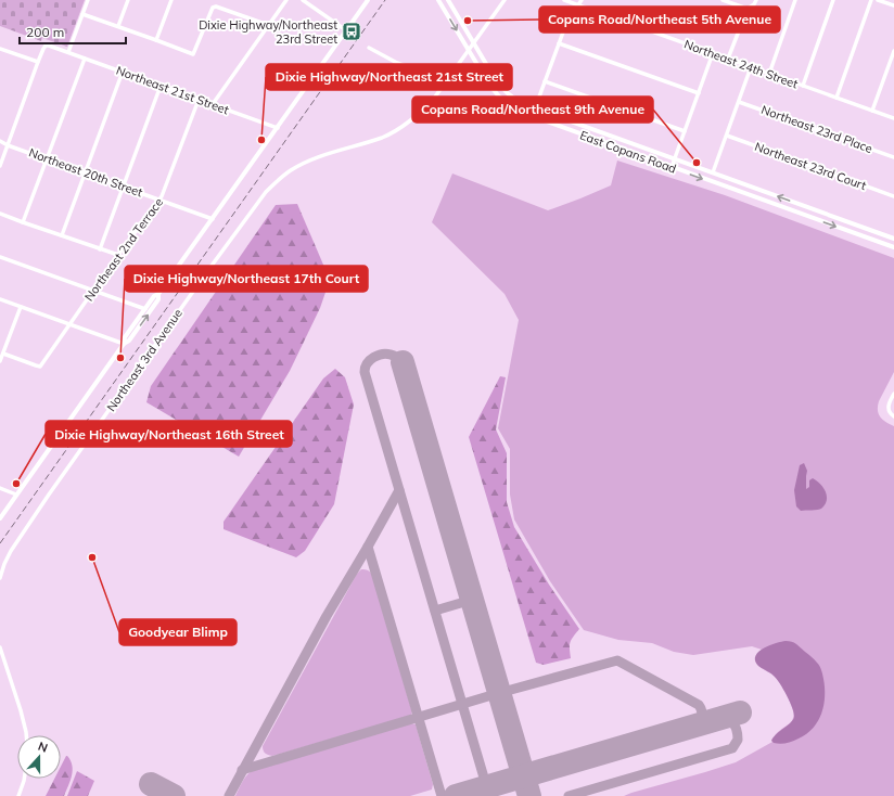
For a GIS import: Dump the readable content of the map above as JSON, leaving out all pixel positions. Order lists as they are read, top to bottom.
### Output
{
  "streets": {
    "main road": ["East Copans Road"],
    "street": [
      "Northeast 24th Street",
      "Northeast 21st Street",
      "Northeast 23rd Place",
      "Northeast 23rd Court",
      "Northeast 20th Street",
      "Northeast 2nd Terrace",
      "Northeast 3rd Avenue"
    ]
  },
  "crossings": [
    ["Northeast 21st Street", "Northeast 2nd Terrace"],
    ["East Copans Road", "Northeast 3rd Avenue"],
    ["Northeast 20th Street", "Northeast 2nd Terrace"]
  ],
  "places": {
    "other": [
      "Copans Road/Northeast 5th Avenue",
      "Dixie Highway/Northeast 21st Street",
      "Copans Road/Northeast 9th Avenue",
      "Dixie Highway/Northeast 17th Court",
      "Dixie Highway/Northeast 16th Street",
      "Goodyear Blimp"
    ],
    "bus stop": ["Dixie Highway/Northeast 23rd Street"]
  },
  "scale_bar": "200 m",
  "north": "top"
}
